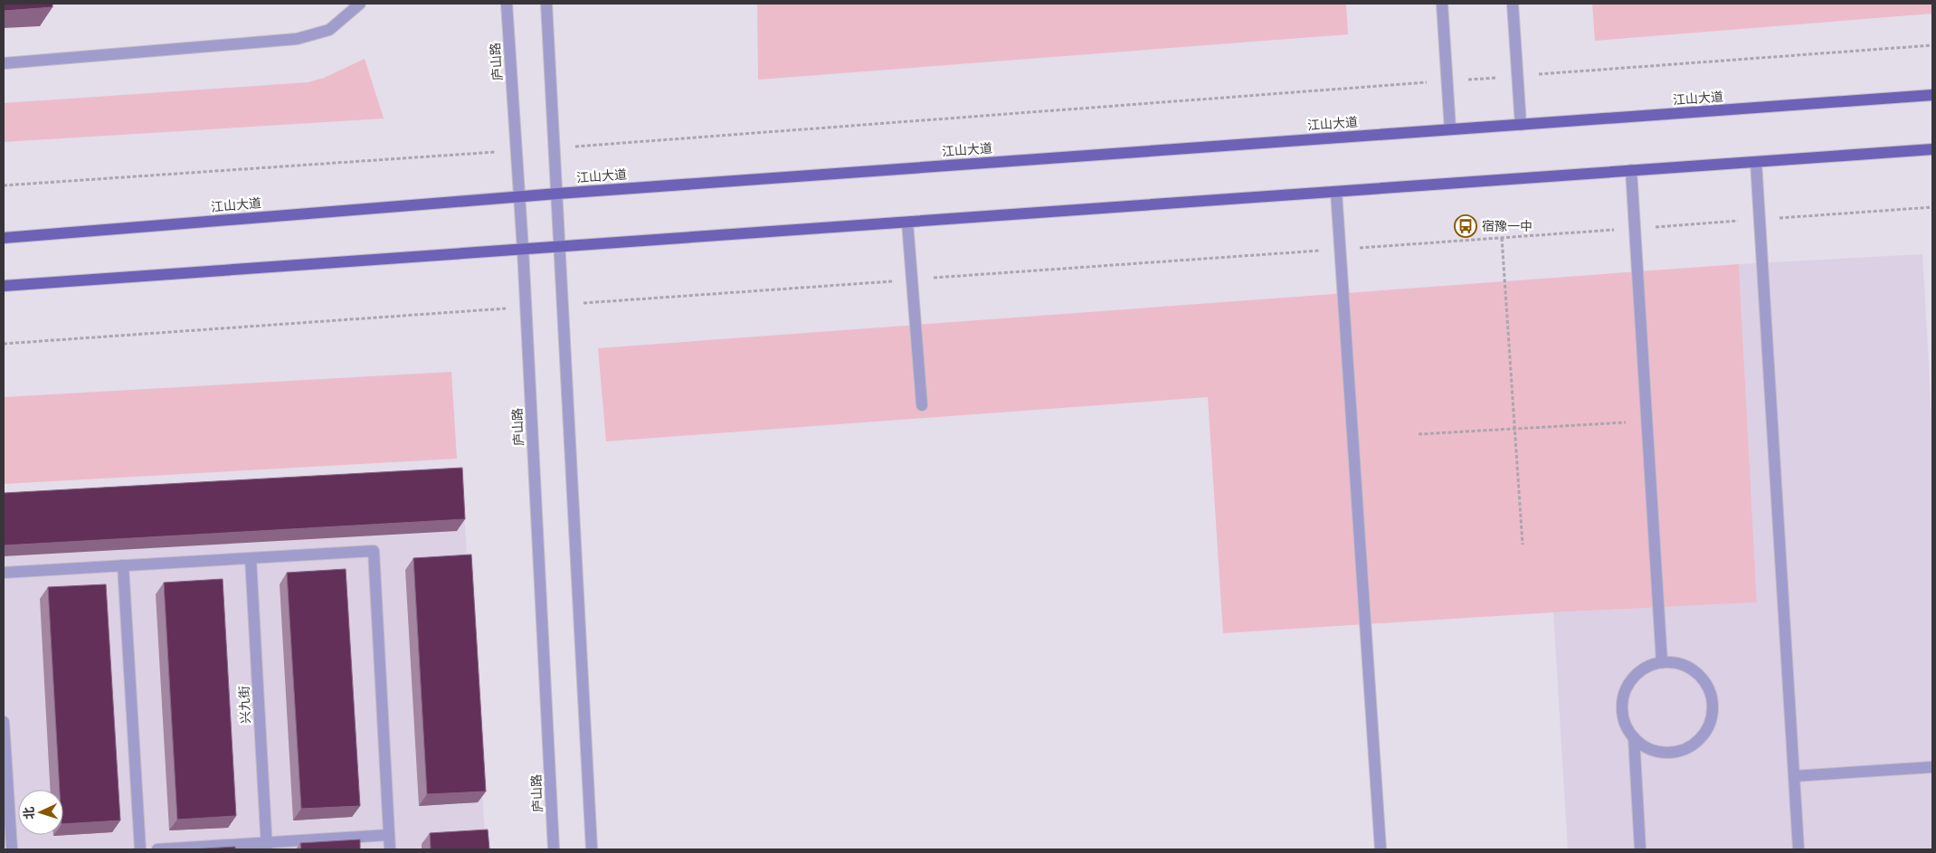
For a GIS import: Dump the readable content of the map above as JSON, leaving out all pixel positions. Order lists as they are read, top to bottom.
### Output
{
  "streets": {
    "main road": ["江山大道"],
    "street": ["庐山路", "兴九街"]
  },
  "crossings": [
    ["庐山路", "江山大道"]
  ],
  "places": {
    "bus stop": ["宿豫一中"]
  },
  "north": "left"
}
